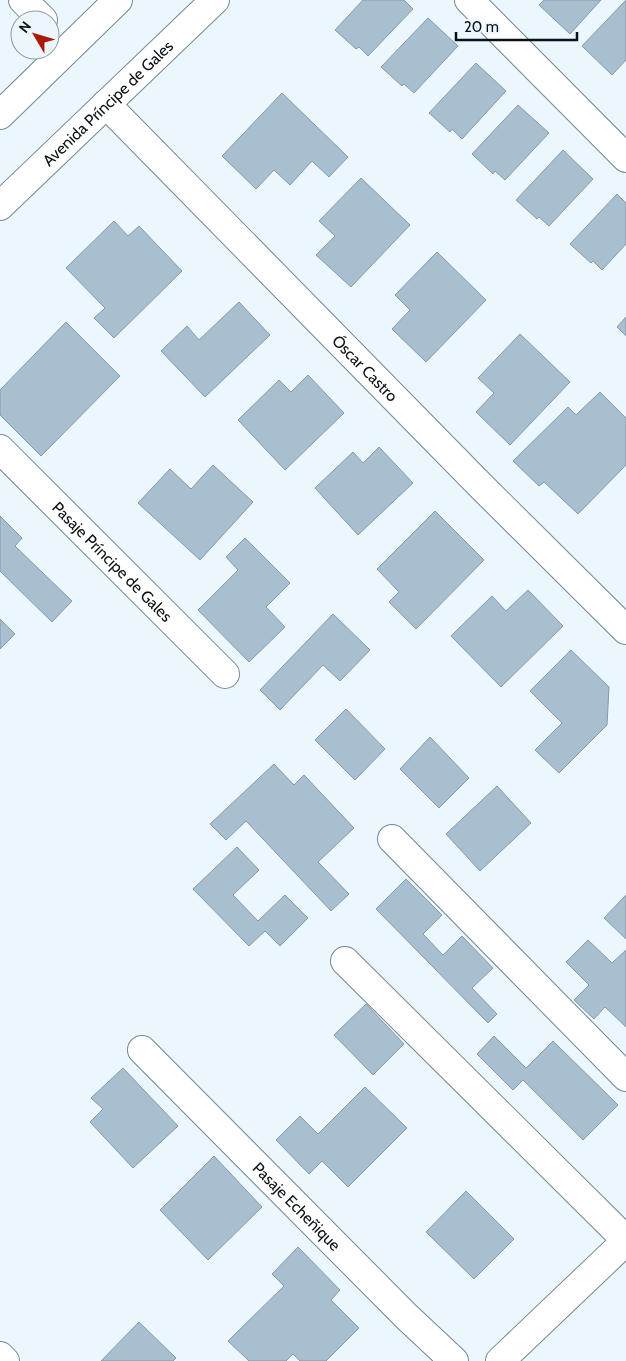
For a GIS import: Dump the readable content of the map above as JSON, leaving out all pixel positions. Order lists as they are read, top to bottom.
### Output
{
  "streets": {
    "street": [
      "Avenida Príncipe de Gales",
      "Óscar Castro",
      "Pasaje Príncipe de Gales",
      "Pasaje Echeñique"
    ]
  },
  "crossings": [
    ["Avenida Príncipe de Gales", "Óscar Castro"]
  ],
  "scale_bar": "20 m",
  "north": "top left"
}
